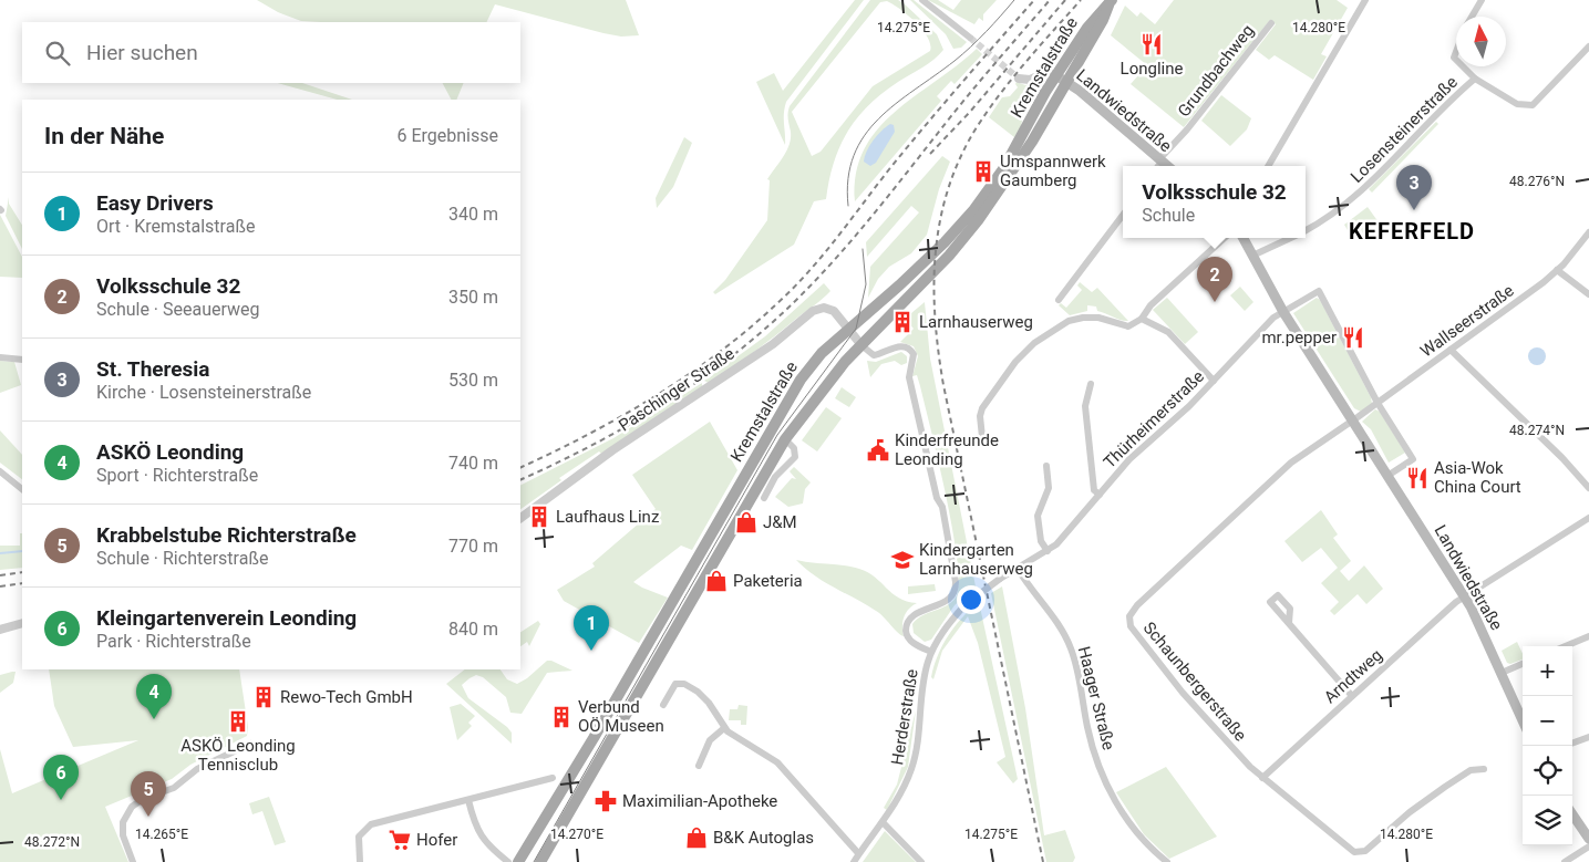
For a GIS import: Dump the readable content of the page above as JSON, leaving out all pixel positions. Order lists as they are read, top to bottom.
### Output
{
  "streets": {
    "main road": ["Kremstalstraße", "Landwiedstraße"],
    "street": [
      "Grundbachweg",
      "Losensteinerstraße",
      "Wallseerstraße",
      "Paschinger Straße",
      "Thürheimerstraße",
      "Arndtweg",
      "Schaunbergerstraße",
      "Haager Straße",
      "Herderstraße"
    ]
  },
  "crossings": [
    ["Kremstalstraße", "Landwiedstraße"],
    ["Kremstalstraße", "Paschinger Straße"],
    ["Grundbachweg", "Landwiedstraße"],
    ["Landwiedstraße", "Wallseerstraße"],
    ["Landwiedstraße", "Thürheimerstraße"],
    ["Landwiedstraße", "Arndtweg"],
    ["Landwiedstraße", "Schaunbergerstraße"],
    ["Wallseerstraße", "Schaunbergerstraße"],
    ["Thürheimerstraße", "Haager Straße"],
    ["Thürheimerstraße", "Herderstraße"],
    ["Arndtweg", "Schaunbergerstraße"]
  ],
  "districts": ["KEFERFELD"],
  "places": {
    "restaurant": ["Longline", "mr.pepper", "Asia-Wok China Court"],
    "building": [
      "Umspannwerk Gaumberg",
      "Larnhauserweg",
      "Laufhaus Linz",
      "Rewo-Tech GmbH",
      "Verbund OÖ Museen",
      "ASKÖ Leonding Tennisclub"
    ],
    "public building": ["Kinderfreunde Leonding"],
    "shop": ["J&M", "Paketeria", "B&K Autoglas"],
    "school or university": ["Kindergarten Larnhauserweg"],
    "pharmacy": ["Maximilian-Apotheke"],
    "supermarket": ["Hofer"]
  },
  "north": "top",
  "page": {
    "search": "Hier suchen",
    "heading": ["In der Nähe", "6 Ergebnisse"],
    "pins": [
      "3",
      "2",
      "1",
      "4",
      "6",
      "5"
    ],
    "popup": ["Volksschule 32", "Schule"],
    "list": [
      {
        "mark": "1",
        "name": "Easy Drivers",
        "note": "Ort · Kremstalstraße",
        "value": "340 m"
      },
      {
        "mark": "2",
        "name": "Volksschule 32",
        "note": "Schule · Seeauerweg",
        "value": "350 m"
      },
      {
        "mark": "3",
        "name": "St. Theresia",
        "note": "Kirche · Losensteinerstraße",
        "value": "530 m"
      },
      {
        "mark": "4",
        "name": "ASKÖ Leonding",
        "note": "Sport · Richterstraße",
        "value": "740 m"
      },
      {
        "mark": "5",
        "name": "Krabbelstube Richterstraße",
        "note": "Schule · Richterstraße",
        "value": "770 m"
      },
      {
        "mark": "6",
        "name": "Kleingartenverein Leonding",
        "note": "Park · Richterstraße",
        "value": "840 m"
      }
    ],
    "map_buttons": ["+", "−"]
  },
  "coordinates": [
    "14.275°E",
    "14.280°E",
    "48.276°N",
    "48.274°N",
    "14.265°E",
    "14.270°E",
    "48.272°N"
  ]
}
